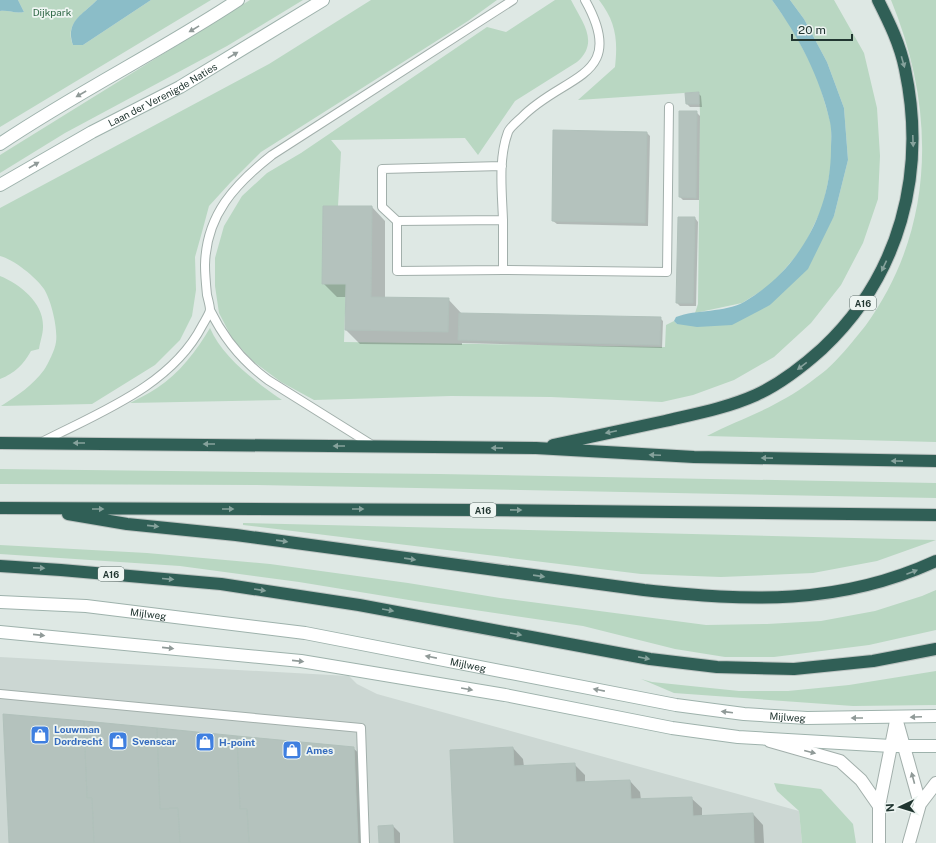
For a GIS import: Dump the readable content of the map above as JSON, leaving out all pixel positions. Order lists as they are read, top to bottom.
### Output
{
  "streets": {
    "highway": ["A16"],
    "main road": ["Laan der Verenigde Naties", "Mijlweg"]
  },
  "parks": ["Dijkpark"],
  "places": {
    "shop": [
      "Louwman Dordrecht",
      "Svenscar",
      "H-point",
      "Ames"
    ]
  },
  "scale_bar": "20 m",
  "north": "left"
}
